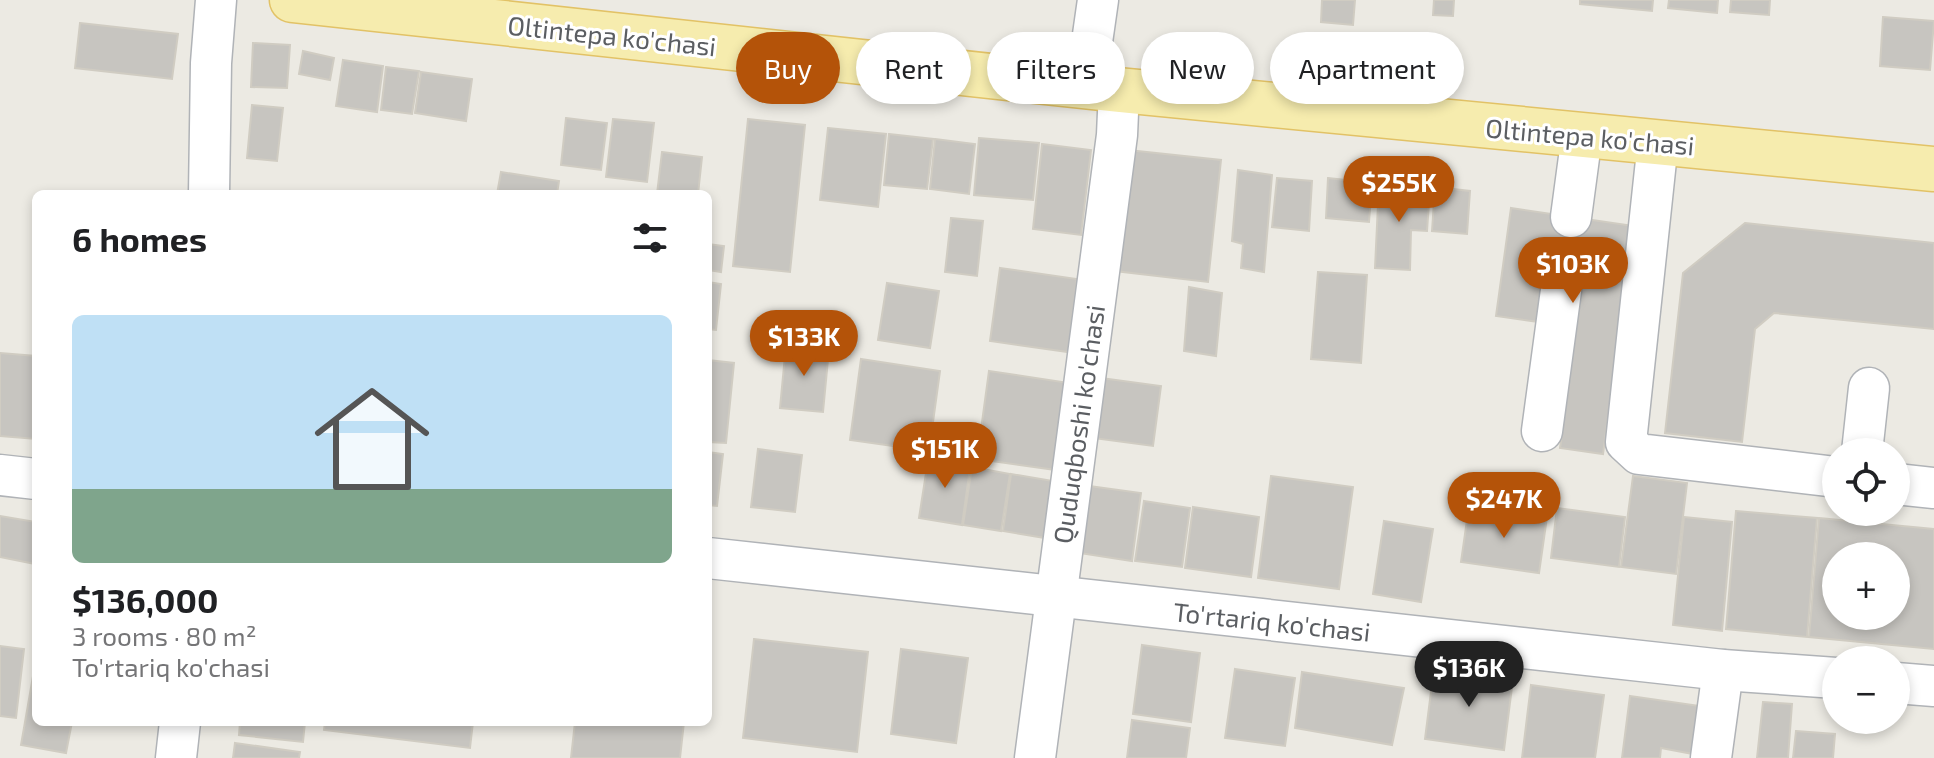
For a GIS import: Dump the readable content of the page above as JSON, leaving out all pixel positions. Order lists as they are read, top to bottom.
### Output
{
  "streets": {
    "main road": ["Oltintepa ko'chasi"],
    "street": ["Quduqboshi ko'chasi", "To'rtariq ko'chasi"]
  },
  "crossings": [
    ["Quduqboshi ko'chasi", "To'rtariq ko'chasi"]
  ],
  "page": {
    "chip": [
      "Buy",
      "Rent",
      "Filters",
      "New",
      "Apartment"
    ],
    "price": [
      "$255K",
      "$103K",
      "$133K",
      "$151K",
      "$247K",
      "$136K"
    ],
    "heading": "6 homes",
    "list": [
      {
        "name": "$136,000",
        "note": "3 rooms · 80 m² · To'rtariq ko'chasi"
      }
    ],
    "map_buttons": ["+", "−"]
  }
}
